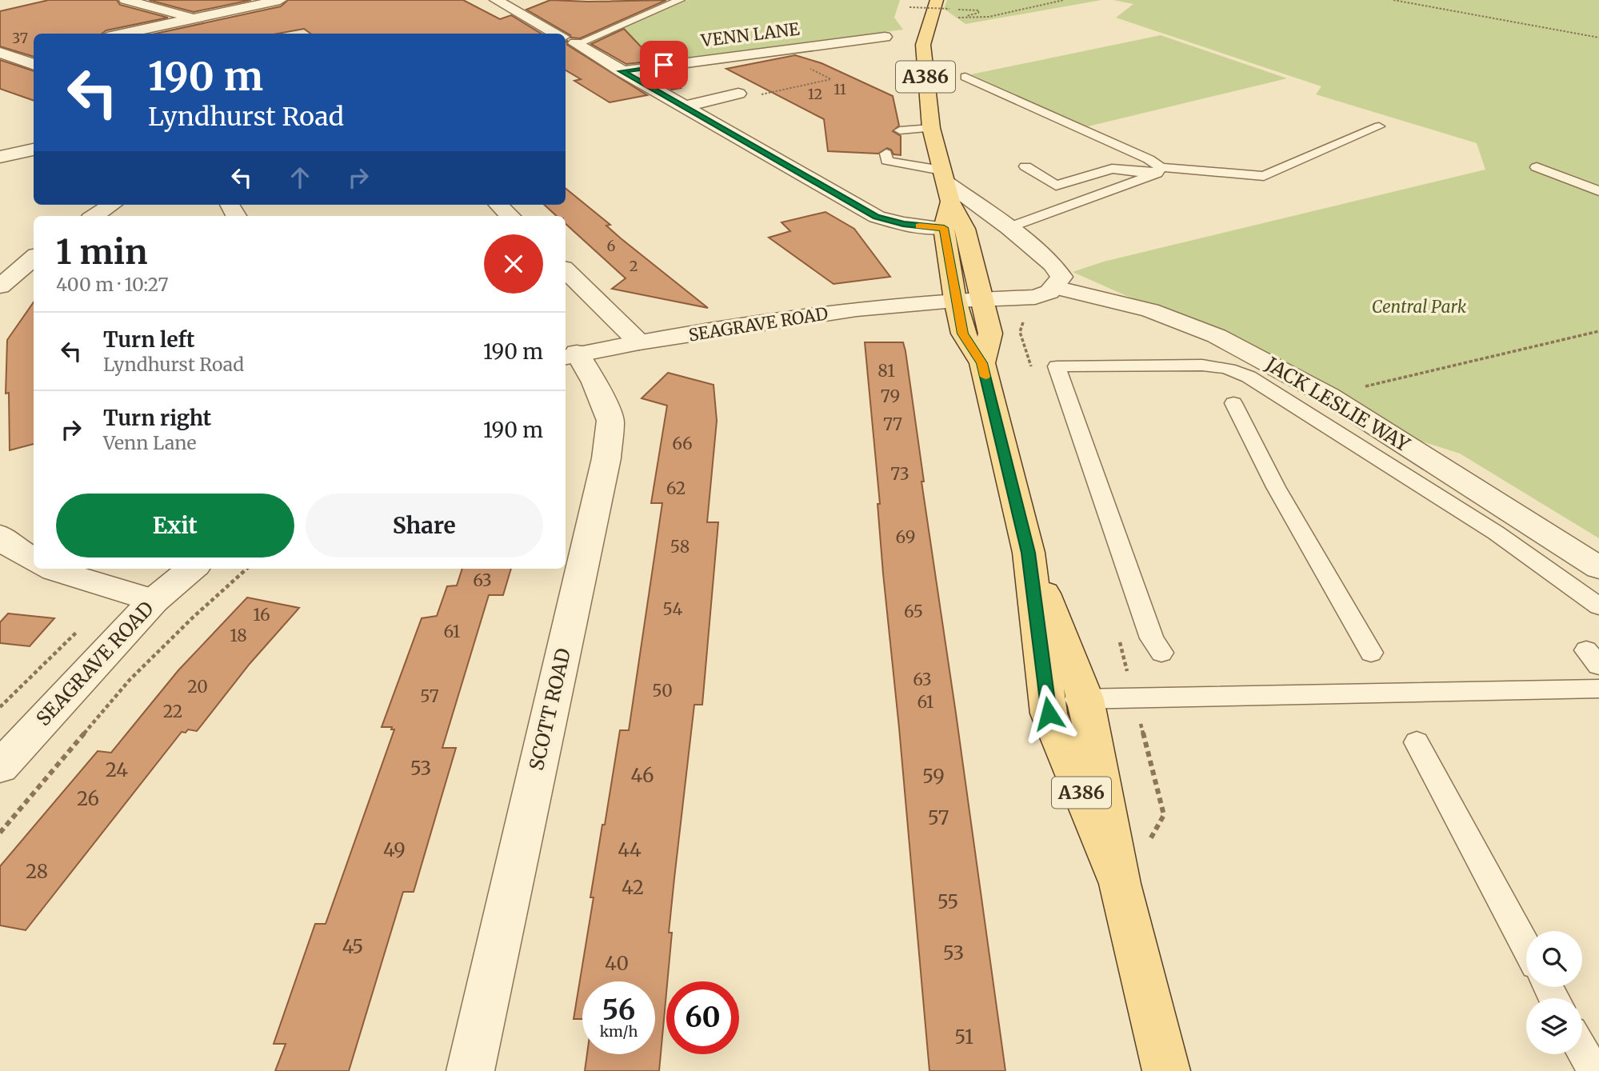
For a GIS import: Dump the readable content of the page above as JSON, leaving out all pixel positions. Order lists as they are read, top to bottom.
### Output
{
  "streets": {
    "main road": ["A386"],
    "street": [
      "VENN LANE",
      "SEAGRAVE ROAD",
      "JACK LESLIE WAY",
      "SCOTT ROAD"
    ]
  },
  "crossings": [
    ["A386", "SEAGRAVE ROAD"],
    ["SEAGRAVE ROAD", "JACK LESLIE WAY"],
    ["SEAGRAVE ROAD", "SCOTT ROAD"]
  ],
  "parks": ["Central Park"],
  "house_numbers": [
    "37",
    "11",
    "12",
    "6",
    "2",
    "81",
    "79",
    "77",
    "66",
    "73",
    "62",
    "69",
    "58",
    "63",
    "54",
    "65",
    "16",
    "61",
    "18",
    "63",
    "20",
    "50",
    "57",
    "61",
    "22",
    "53",
    "24",
    "46",
    "59",
    "26",
    "57",
    "49",
    "44",
    "28",
    "42",
    "55",
    "45",
    "53",
    "40",
    "51"
  ],
  "page": {
    "turn": ["190 m", "Lyndhurst Road"],
    "heading": ["1 min", "400 m · 10:27"],
    "list": [
      {
        "name": "Turn left",
        "note": "Lyndhurst Road",
        "value": "190 m"
      },
      {
        "name": "Turn right",
        "note": "Venn Lane",
        "value": "190 m"
      }
    ],
    "buttons": ["Exit", "Share"],
    "speed": "56 km/h",
    "limit": "60"
  }
}
